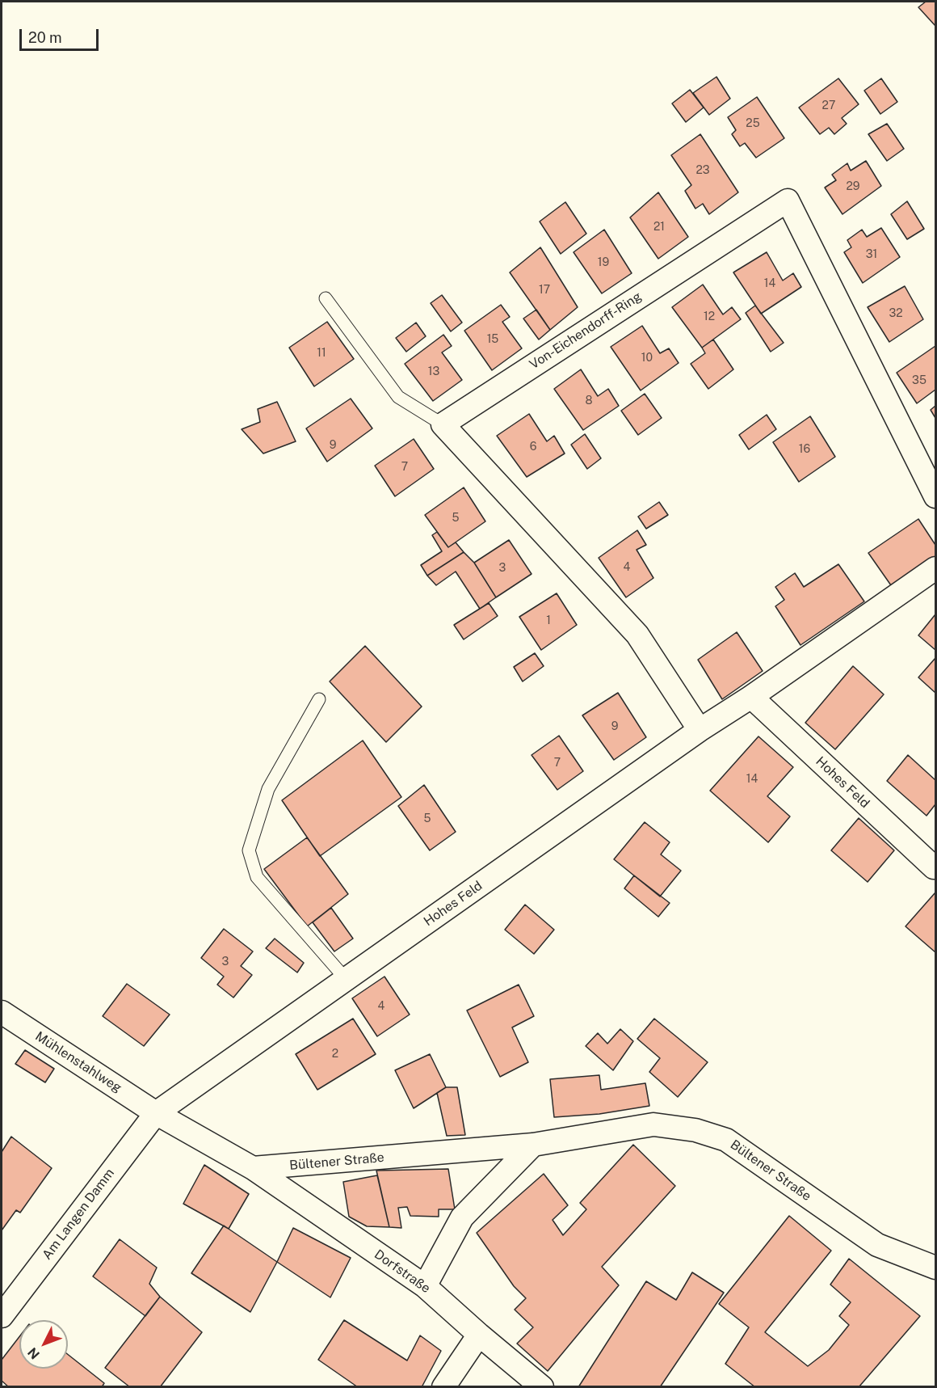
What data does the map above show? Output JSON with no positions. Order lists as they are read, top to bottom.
{
  "streets": {
    "street": [
      "Von-Eichendorff-Ring",
      "Hohes Feld",
      "Mühlenstahlweg",
      "Bültener Straße",
      "Am Langen Damm",
      "Dorfstraße"
    ]
  },
  "crossings": [
    ["Hohes Feld", "Mühlenstahlweg"],
    ["Hohes Feld", "Am Langen Damm"],
    ["Mühlenstahlweg", "Am Langen Damm"],
    ["Bültener Straße", "Dorfstraße"]
  ],
  "house_numbers": [
    "27",
    "25",
    "23",
    "29",
    "21",
    "31",
    "19",
    "14",
    "17",
    "32",
    "12",
    "15",
    "11",
    "10",
    "13",
    "35",
    "8",
    "9",
    "6",
    "16",
    "7",
    "5",
    "4",
    "3",
    "1",
    "9",
    "7",
    "14",
    "5",
    "3",
    "4",
    "2"
  ],
  "scale_bar": "20 m",
  "north": "bottom left"
}
